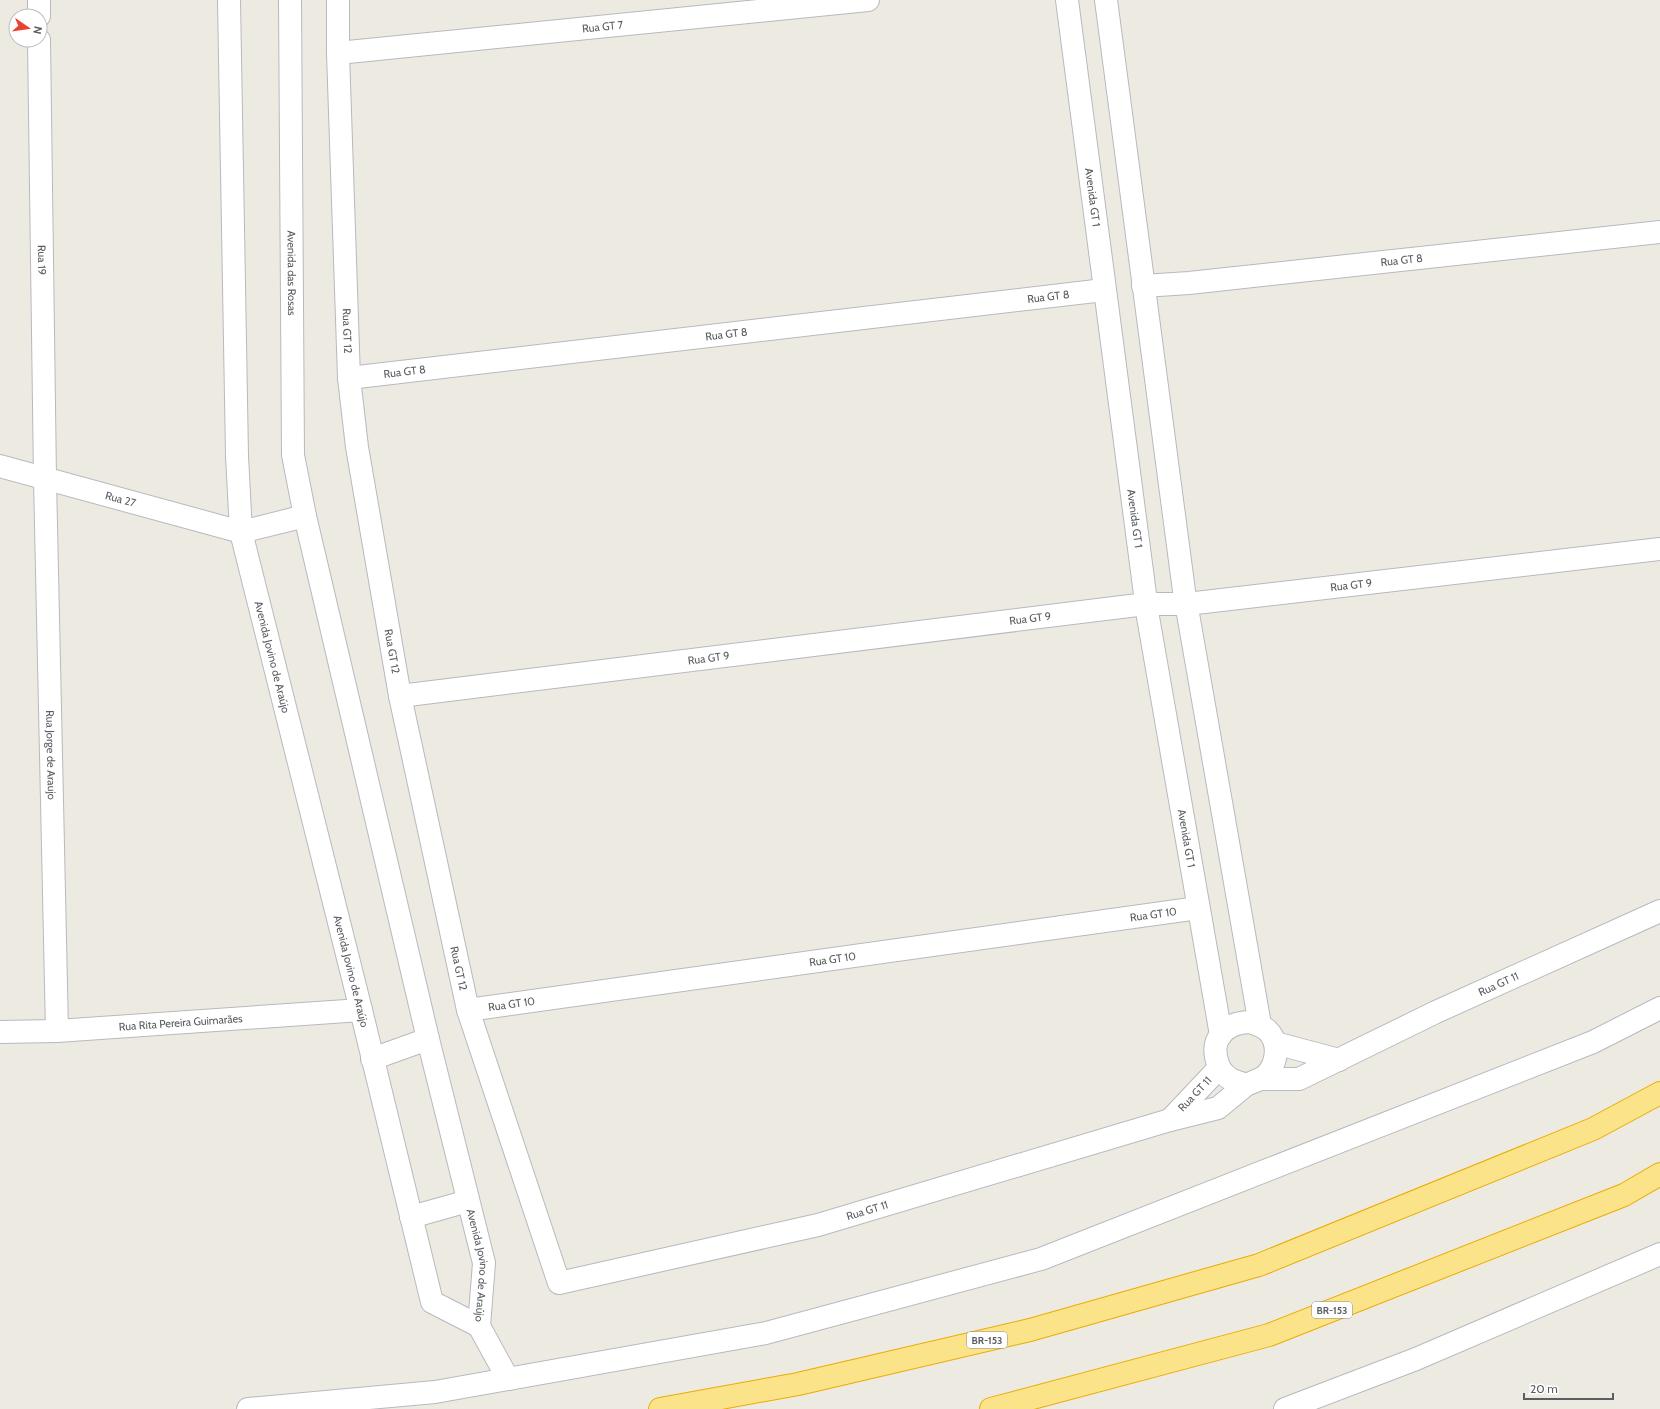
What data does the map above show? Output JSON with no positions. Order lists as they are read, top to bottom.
{
  "streets": {
    "highway": ["BR-153"],
    "street": [
      "Rua GT 7",
      "Avenida GT 1",
      "Rua 19",
      "Rua GT 8",
      "Avenida das Rosas",
      "Rua GT 12",
      "Rua 27",
      "Rua GT 9",
      "Avenida Jovino de Araújo",
      "Rua Jorge de Araujo",
      "Rua GT 10",
      "Rua GT 11",
      "Rua Rita Pereira Guimarães"
    ]
  },
  "crossings": [
    ["Rua GT 7", "Rua GT 12"],
    ["Avenida GT 1", "Rua GT 8"],
    ["Avenida GT 1", "Rua GT 9"],
    ["Avenida GT 1", "Rua GT 10"],
    ["Avenida GT 1", "Rua GT 11"],
    ["Rua 19", "Rua 27"],
    ["Rua 19", "Rua Jorge de Araujo"],
    ["Rua GT 8", "Rua GT 12"],
    ["Avenida das Rosas", "Avenida Jovino de Araújo"],
    ["Rua GT 12", "Rua GT 9"],
    ["Rua GT 12", "Rua GT 10"],
    ["Rua GT 12", "Rua GT 11"],
    ["Rua 27", "Avenida Jovino de Araújo"],
    ["Rua 27", "Rua Jorge de Araujo"],
    ["Avenida Jovino de Araújo", "Rua Rita Pereira Guimarães"],
    ["Rua Jorge de Araujo", "Rua Rita Pereira Guimarães"]
  ],
  "scale_bar": "20 m",
  "north": "right"
}
